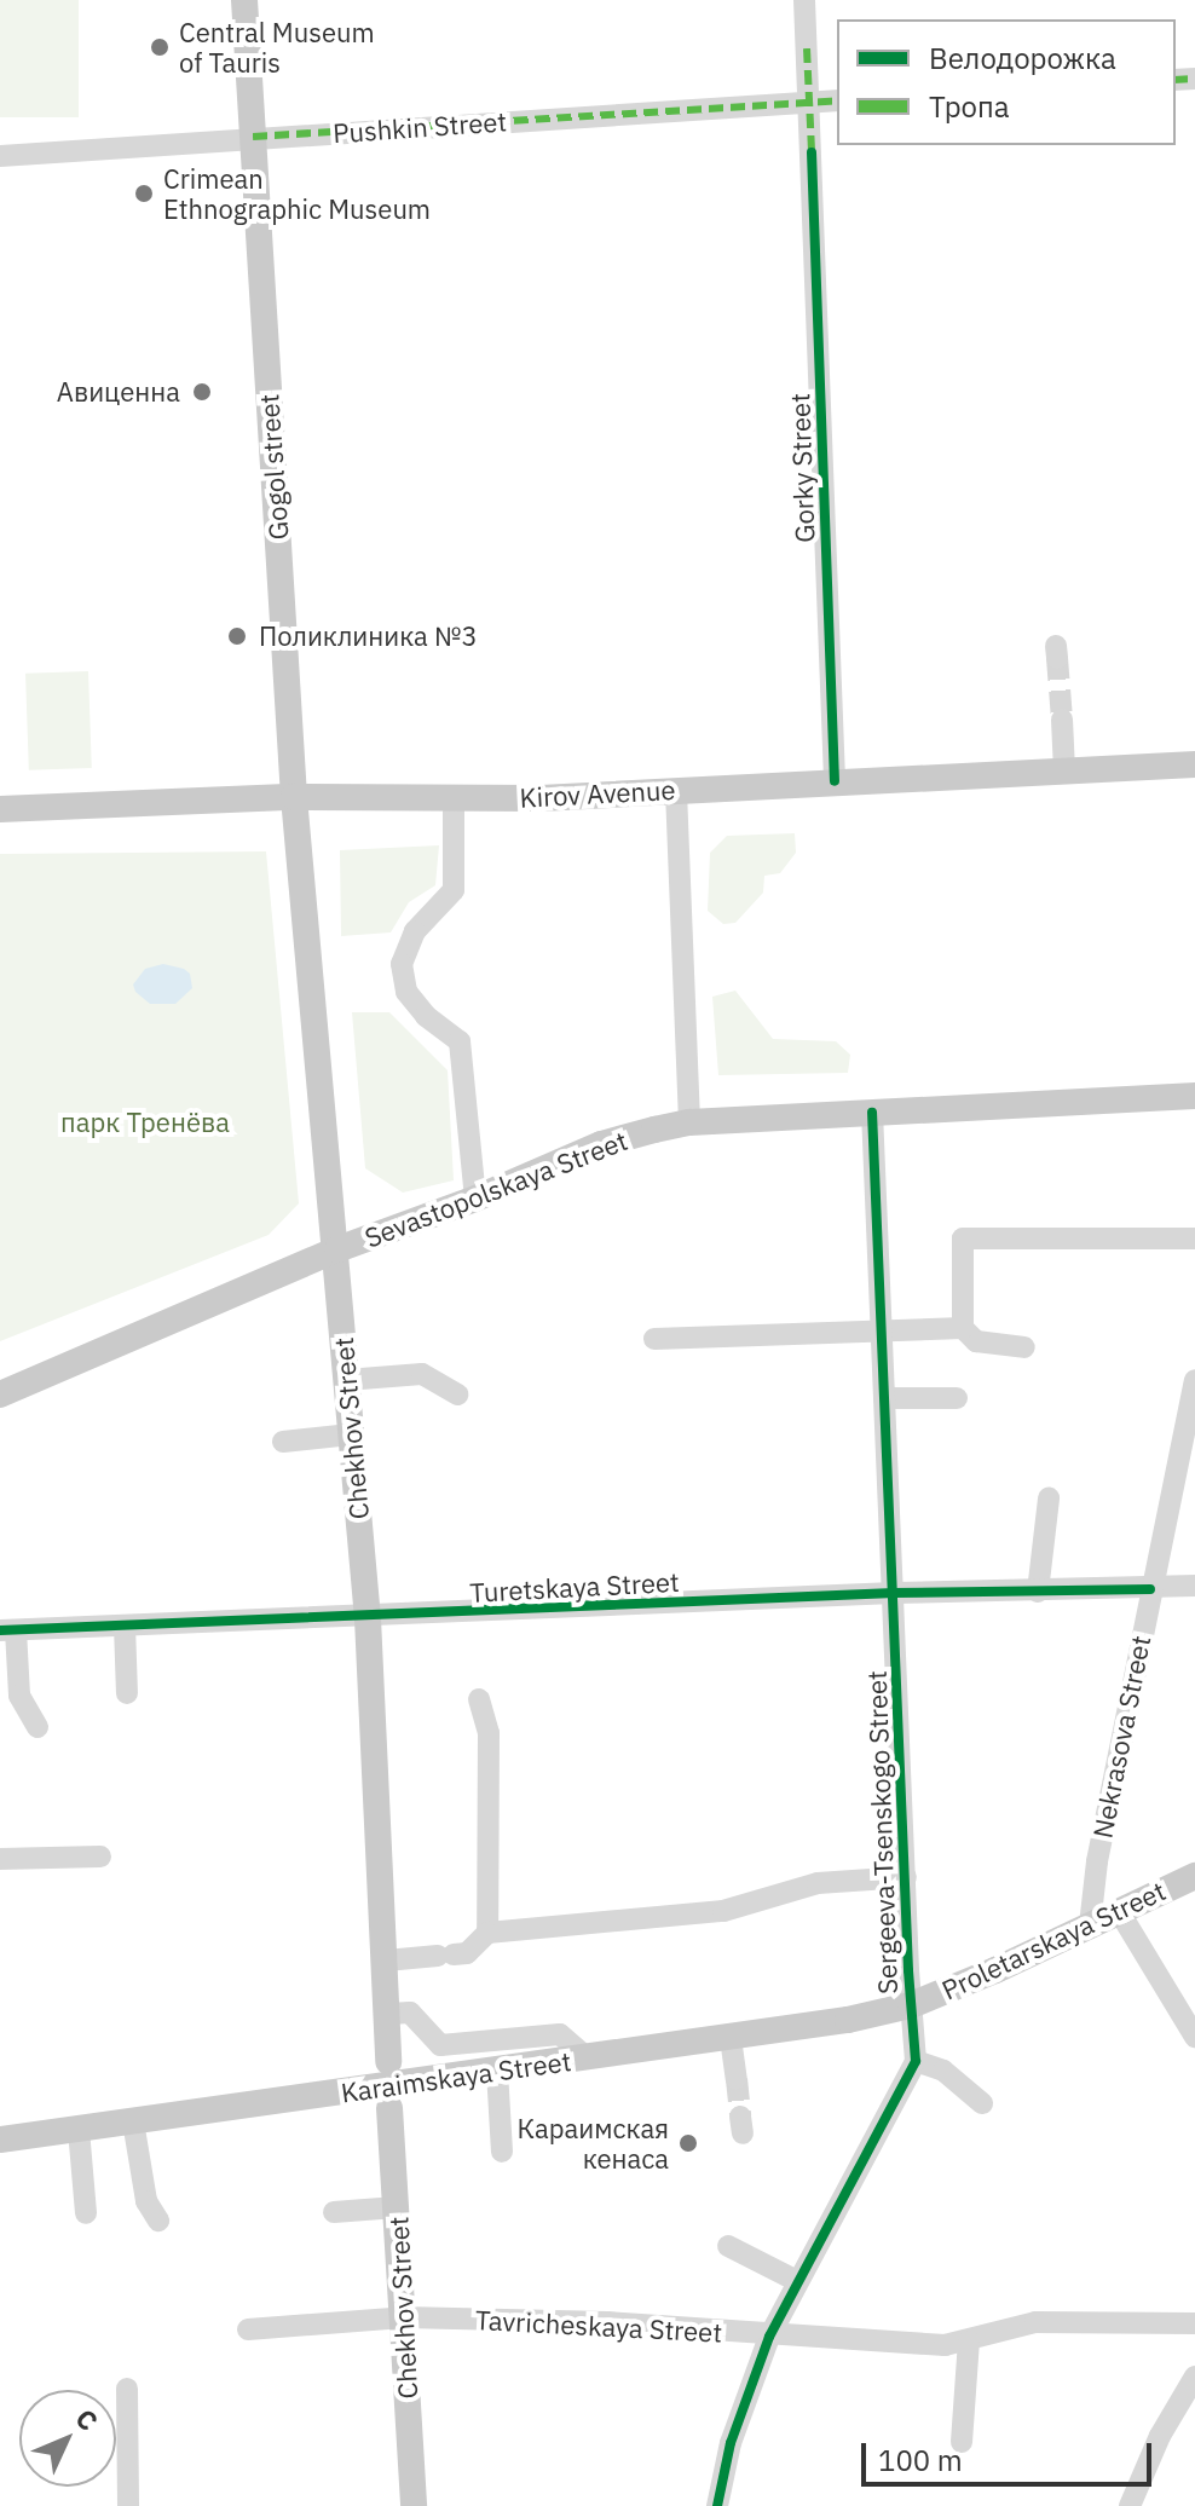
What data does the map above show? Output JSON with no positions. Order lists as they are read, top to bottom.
{
  "streets": {
    "main road": [
      "Gogol street",
      "Kirov Avenue",
      "Sevastopolskaya Street",
      "Chekhov Street",
      "Proletarskaya Street",
      "Karaimskaya Street"
    ],
    "street": [
      "Pushkin Street",
      "Gorky Street",
      "Turetskaya Street",
      "Nekrasova Street",
      "Sergeeva-Tsenskogo Street",
      "Tavricheskaya Street"
    ]
  },
  "crossings": [
    ["Pushkin Street", "Gogol street"],
    ["Pushkin Street", "Gorky Street"],
    ["Gogol street", "Kirov Avenue"],
    ["Gogol street", "Chekhov Street"],
    ["Gorky Street", "Kirov Avenue"],
    ["Kirov Avenue", "Chekhov Street"],
    ["Sevastopolskaya Street", "Chekhov Street"],
    ["Sevastopolskaya Street", "Sergeeva-Tsenskogo Street"],
    ["Chekhov Street", "Turetskaya Street"],
    ["Chekhov Street", "Tavricheskaya Street"],
    ["Turetskaya Street", "Nekrasova Street"],
    ["Turetskaya Street", "Sergeeva-Tsenskogo Street"],
    ["Nekrasova Street", "Proletarskaya Street"],
    ["Sergeeva-Tsenskogo Street", "Proletarskaya Street"],
    ["Sergeeva-Tsenskogo Street", "Karaimskaya Street"],
    ["Proletarskaya Street", "Karaimskaya Street"]
  ],
  "parks": ["парк Тренёва"],
  "places": [
    "Central Museum of Tauris",
    "Crimean Ethnographic Museum",
    "Авиценна",
    "Поликлиника №3",
    "Караимская кенаса"
  ],
  "legend": ["Велодорожка", "Тропа"],
  "scale_bar": "100 m",
  "north": "top right"
}
